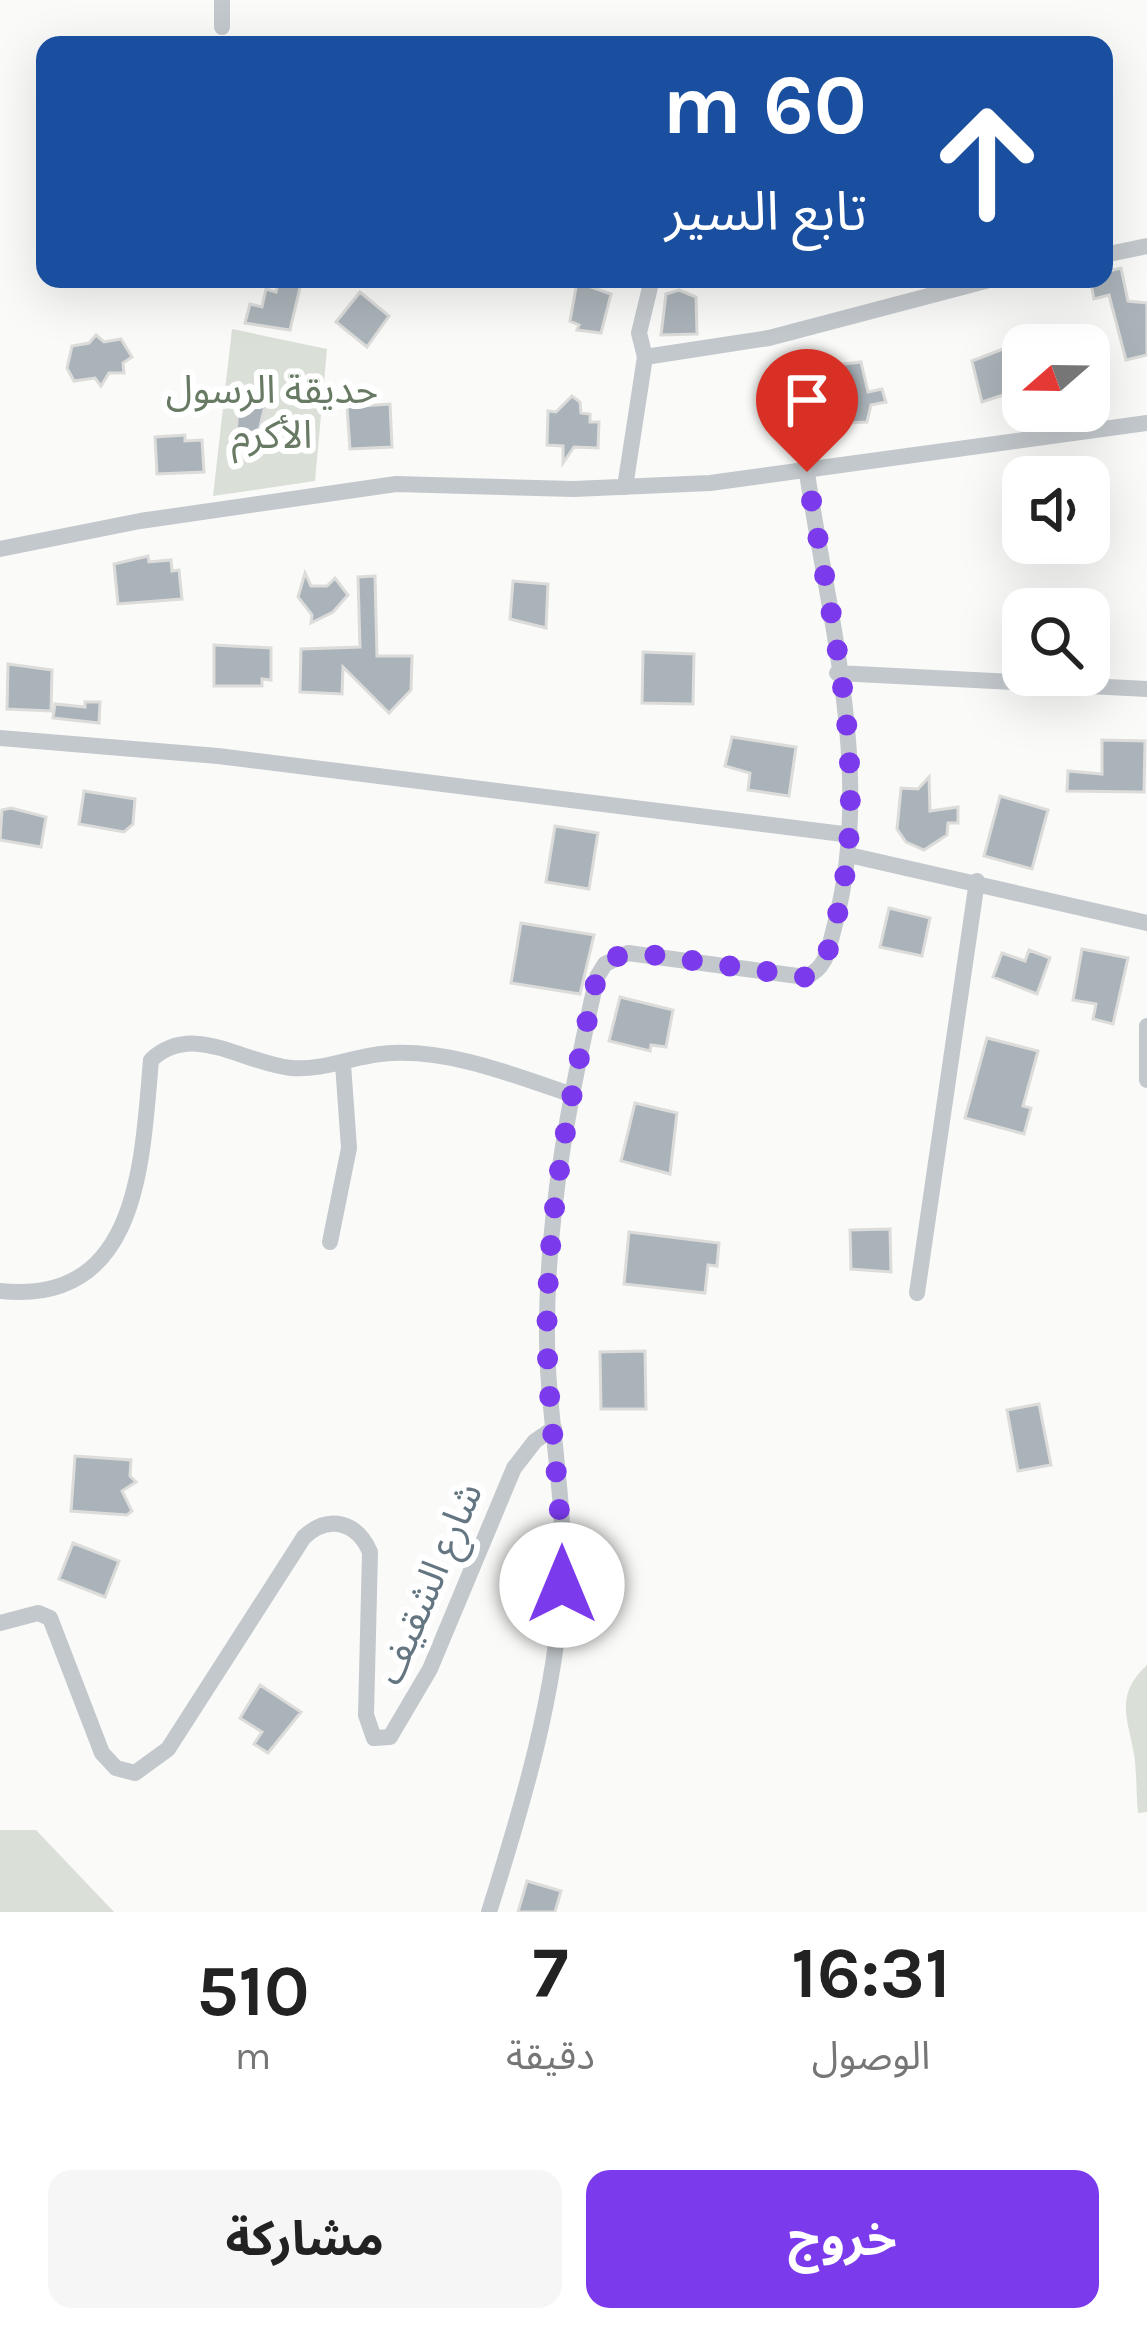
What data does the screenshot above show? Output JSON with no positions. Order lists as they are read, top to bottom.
{
  "streets": {
    "street": ["شارع الشقيف"]
  },
  "parks": ["حديقة الرسول الأكرم"],
  "north": "left",
  "page": {
    "turn": ["60 m", "تابع السير"],
    "eta": [
      "16:31",
      "الوصول",
      "7",
      "دقيقة",
      "510",
      "m"
    ],
    "buttons": ["خروج", "مشاركة"]
  }
}
